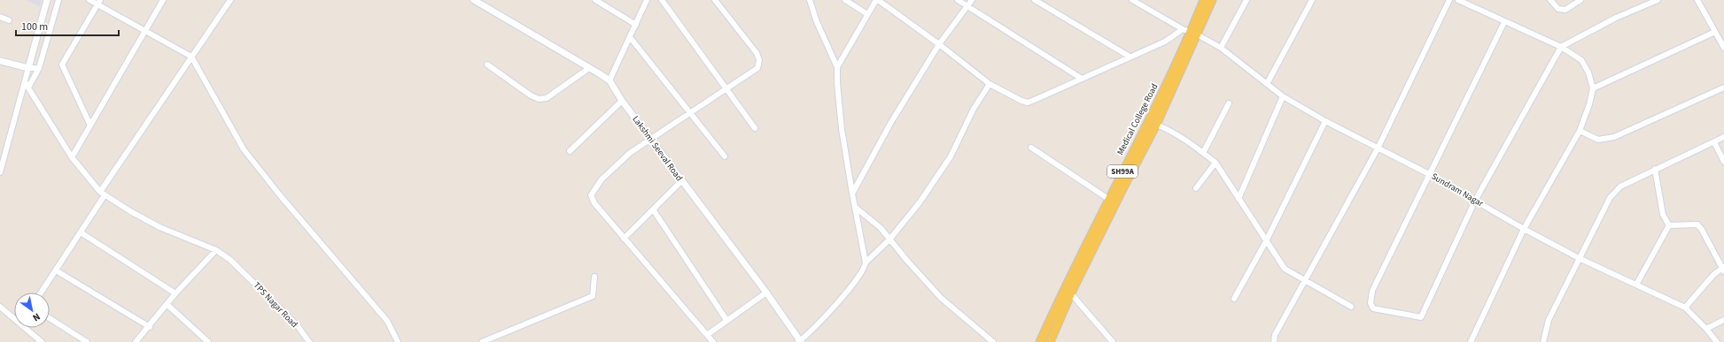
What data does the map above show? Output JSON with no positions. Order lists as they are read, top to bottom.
{
  "streets": {
    "main road": ["Medical College Road", "SH99A"],
    "street": ["Lakshmi Seeval Road", "Sundram Nagar", "TPS Nagar Road"]
  },
  "crossings": [
    ["Medical College Road", "Sundram Nagar"]
  ],
  "scale_bar": "100 m",
  "north": "bottom right"
}
